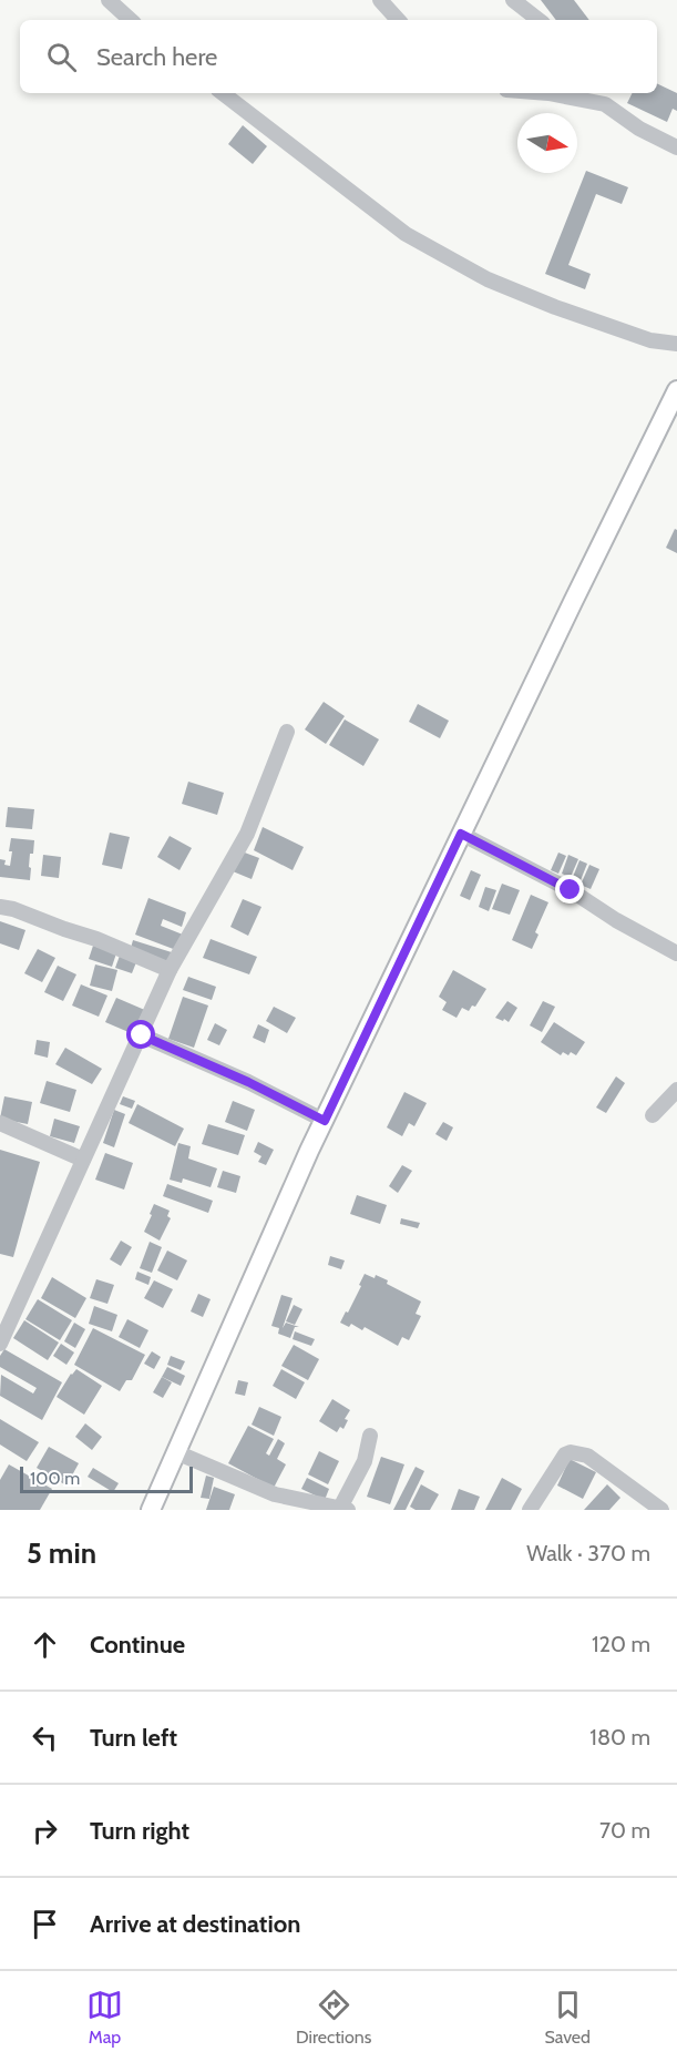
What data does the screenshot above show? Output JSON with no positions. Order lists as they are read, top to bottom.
{
  "scale_bar": "100 m",
  "north": "right",
  "page": {
    "search": "Search here",
    "scale": "100 m",
    "heading": ["5 min", "Walk · 370 m"],
    "list": [
      ["Continue", "120 m"],
      ["Turn left", "180 m"],
      ["Turn right", "70 m"],
      "Arrive at destination"
    ],
    "nav": ["Map", "Directions", "Saved"]
  }
}
